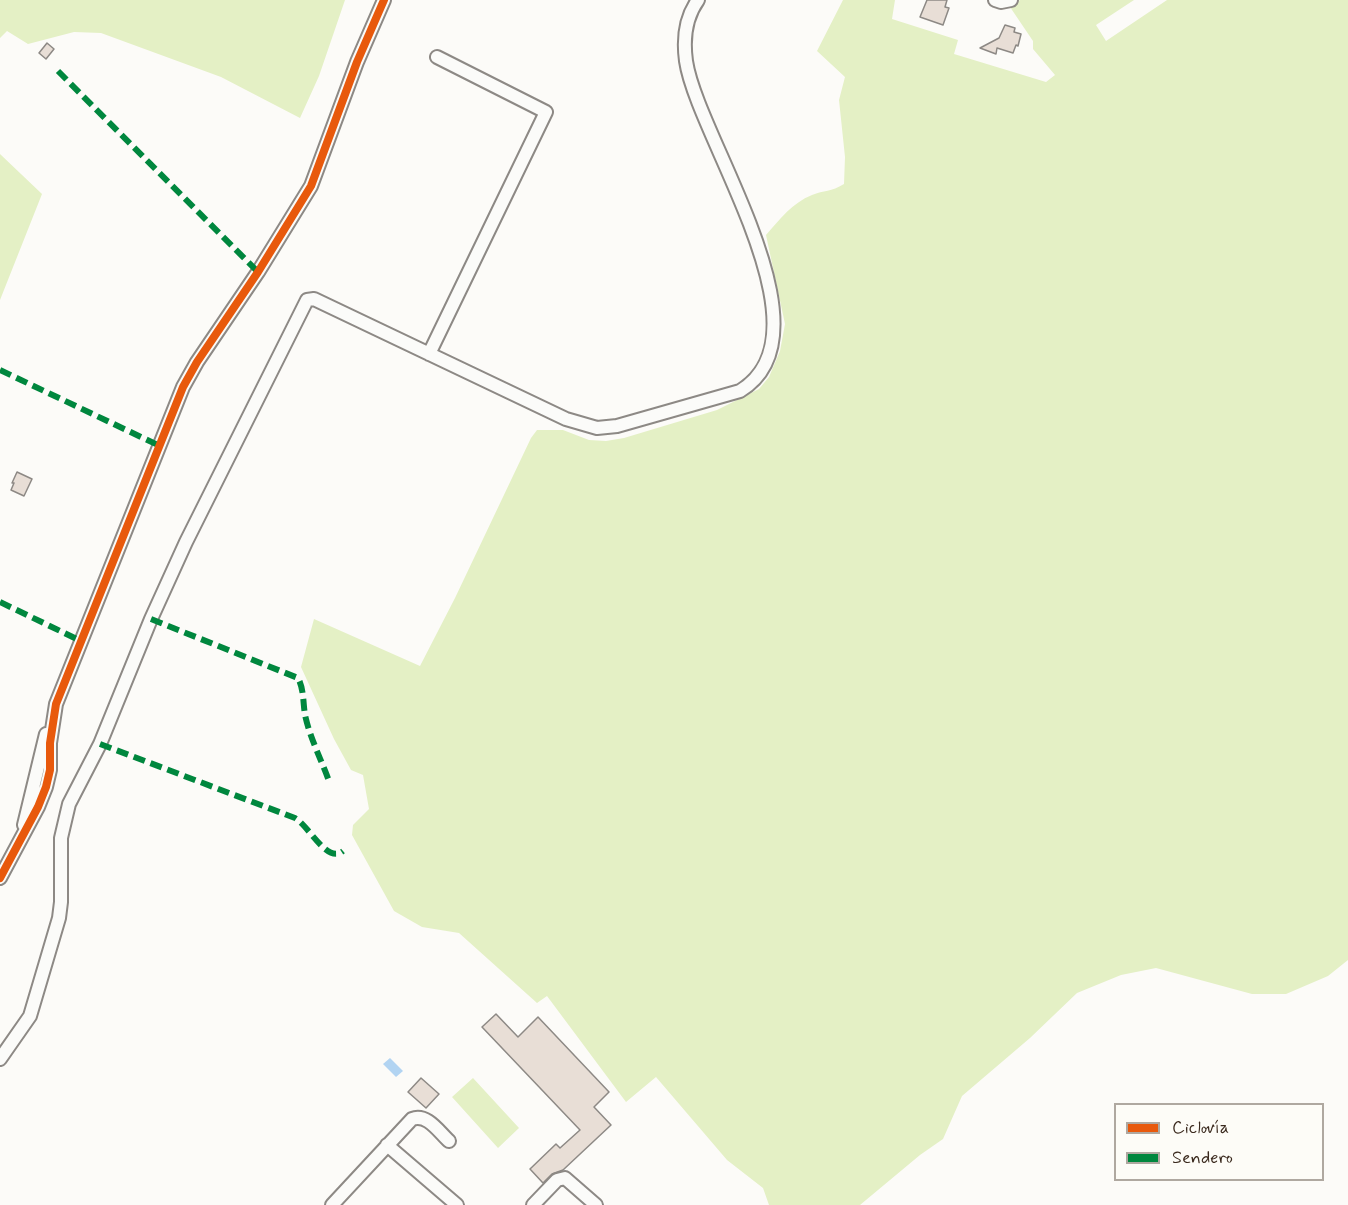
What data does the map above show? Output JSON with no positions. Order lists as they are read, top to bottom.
{
  "legend": ["Ciclovía", "Sendero"]
}
